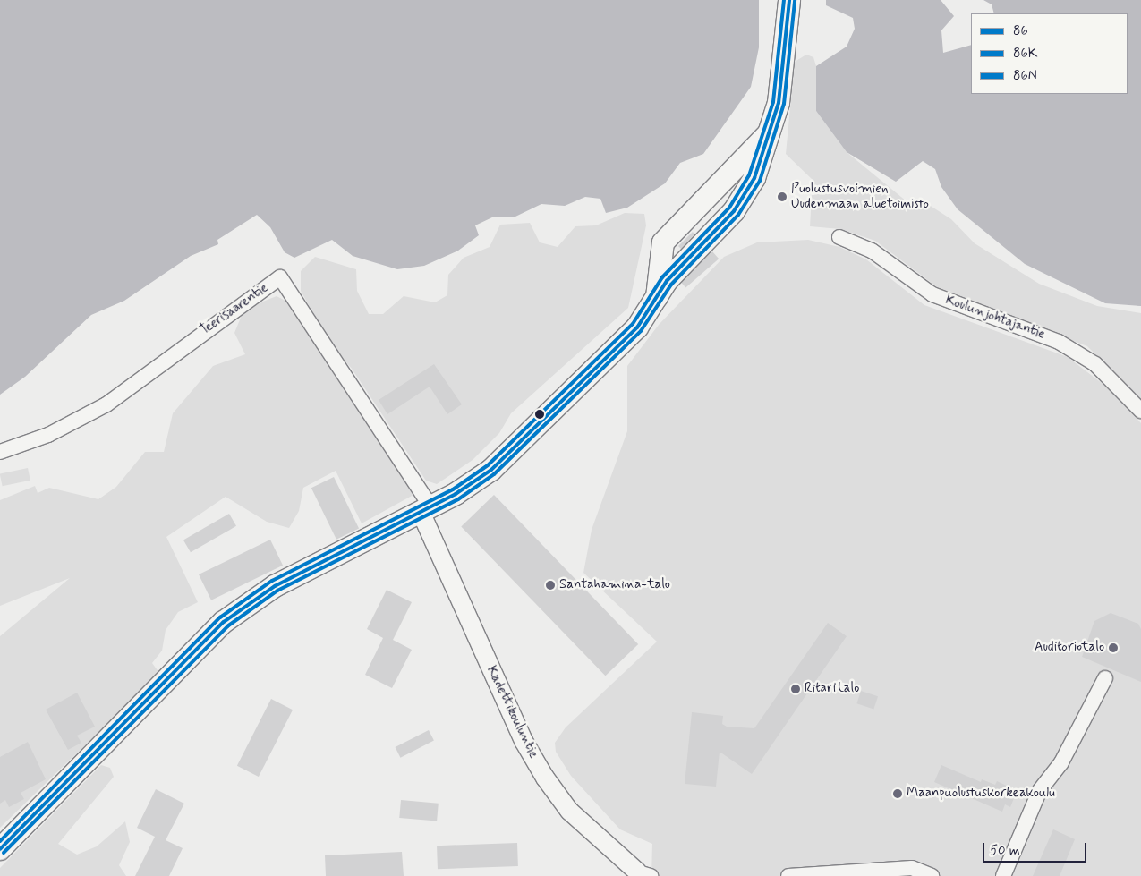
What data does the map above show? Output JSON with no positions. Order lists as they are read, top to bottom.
{
  "streets": {
    "street": ["Teerisaarentie", "Koulunjohtajantie", "Kadettikouluntie"]
  },
  "crossings": [
    ["Teerisaarentie", "Kadettikouluntie"]
  ],
  "places": [
    "Puolustusvoimien Uudenmaan aluetoimisto",
    "Santahamina-talo",
    "Auditoriotalo",
    "Ritaritalo",
    "Maanpuolustuskorkeakoulu"
  ],
  "lines": ["transit line 86", "transit line 86N", "transit line 86K"],
  "legend": ["86", "86K", "86N"],
  "scale_bar": "50 m"
}
